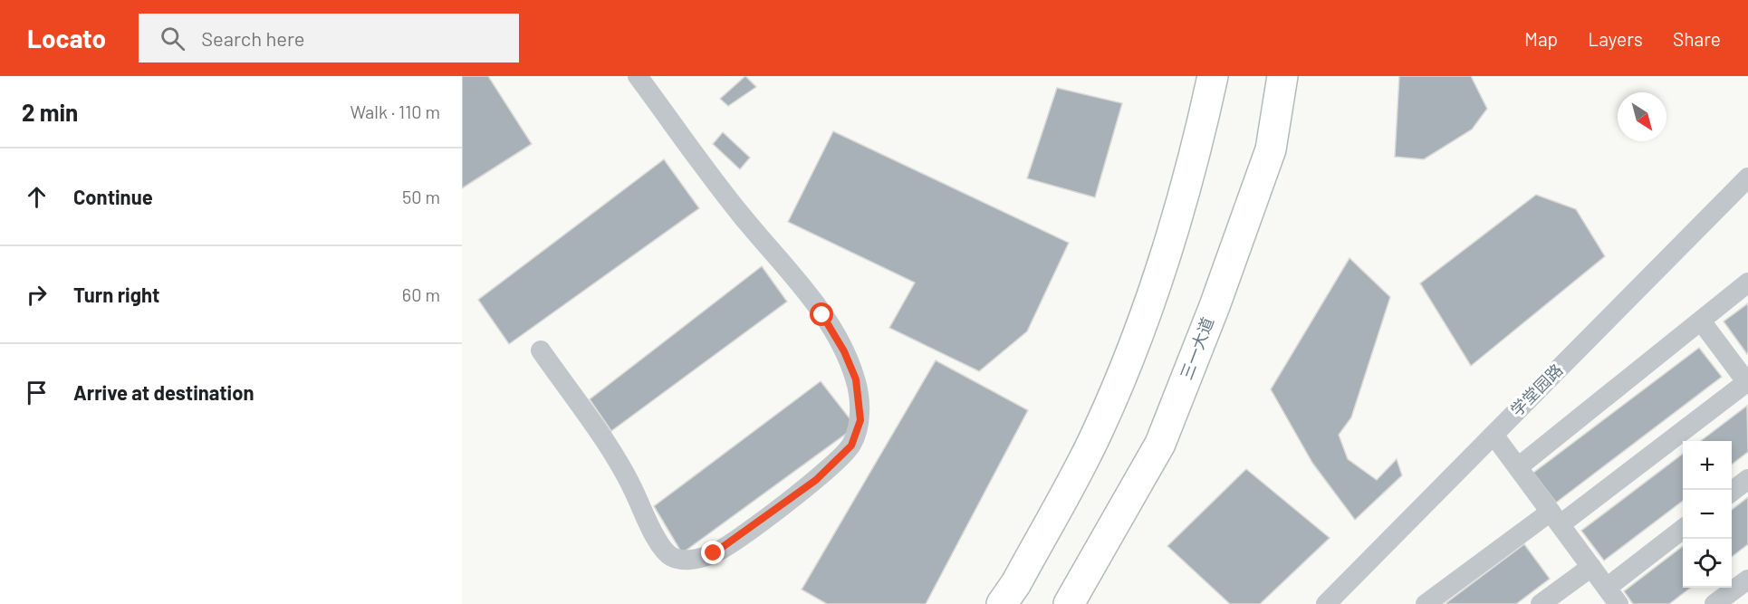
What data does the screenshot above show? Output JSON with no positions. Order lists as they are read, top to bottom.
{
  "streets": {
    "highway": ["三一大道"],
    "street": ["学堂园路"]
  },
  "north": "bottom right",
  "page": {
    "header": "Locato",
    "search": "Search here",
    "nav": ["Map", "Layers", "Share"],
    "heading": ["2 min", "Walk · 110 m"],
    "list": [
      ["Continue", "50 m"],
      ["Turn right", "60 m"],
      "Arrive at destination"
    ],
    "map_buttons": ["+", "−"]
  }
}
